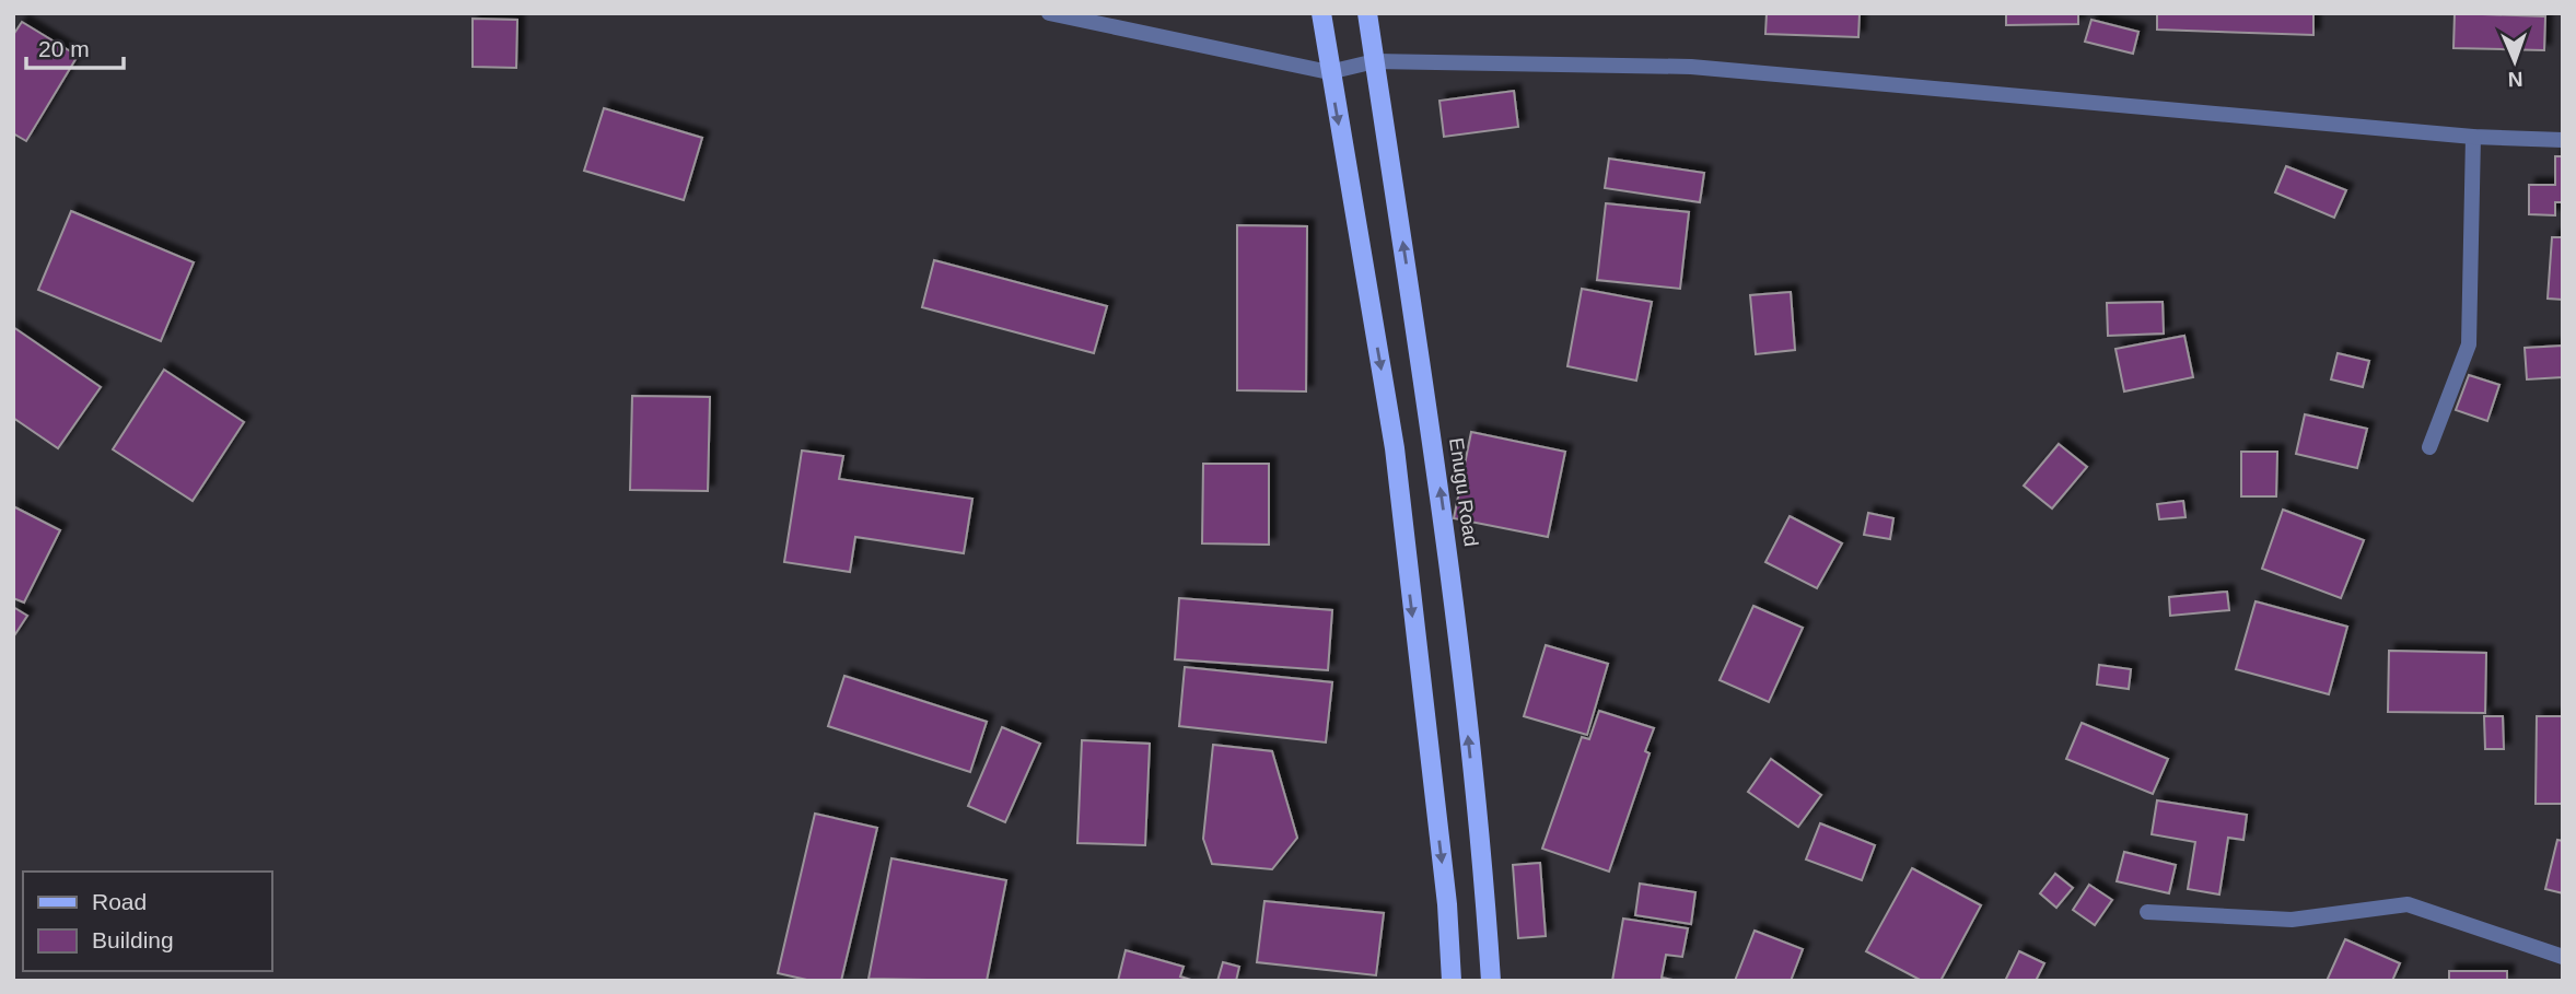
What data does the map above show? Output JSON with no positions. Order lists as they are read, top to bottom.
{
  "streets": {
    "main road": ["Enugu Road"]
  },
  "legend": ["Road", "Building"],
  "scale_bar": "20 m",
  "north": "bottom"
}
